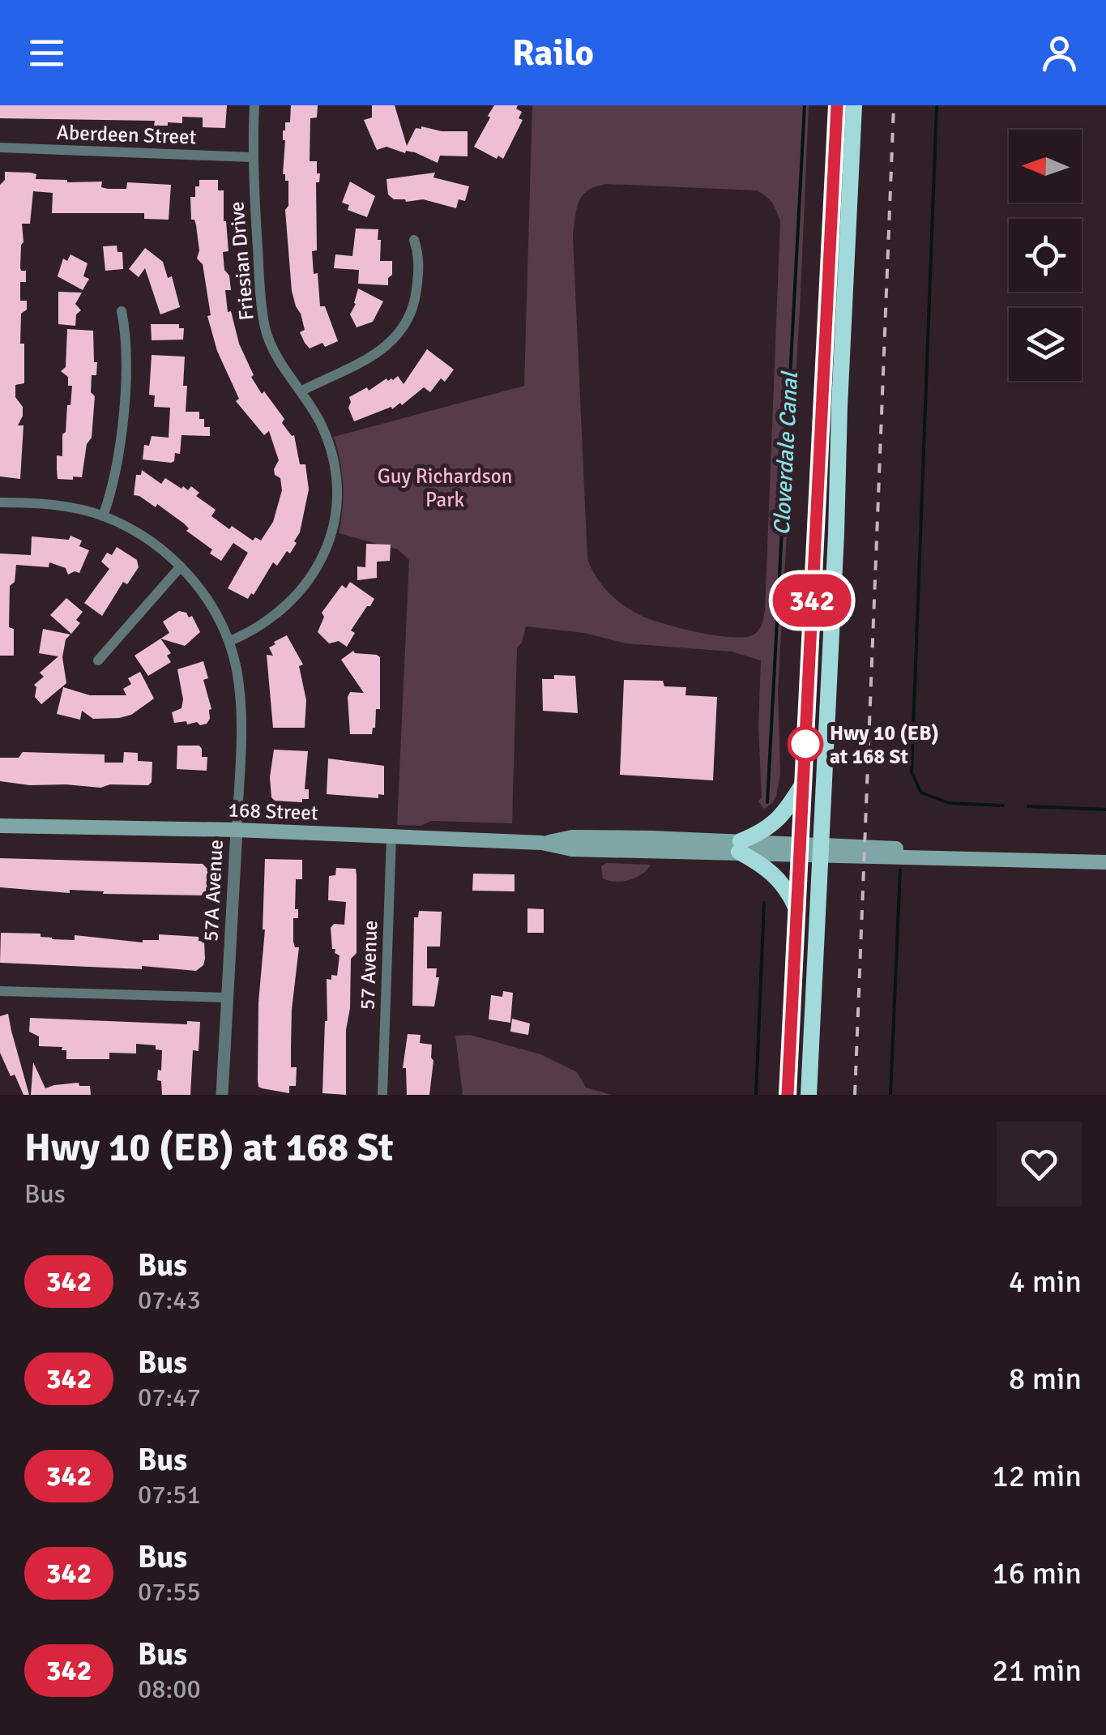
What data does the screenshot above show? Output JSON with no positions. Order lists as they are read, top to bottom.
{
  "streets": {
    "main road": ["168 Street"],
    "street": [
      "Aberdeen Street",
      "Friesian Drive",
      "57A Avenue",
      "57 Avenue"
    ]
  },
  "crossings": [
    ["Aberdeen Street", "Friesian Drive"],
    ["Friesian Drive", "57A Avenue"],
    ["168 Street", "57A Avenue"],
    ["168 Street", "57 Avenue"]
  ],
  "water": ["Cloverdale Canal"],
  "parks": ["Guy Richardson Park"],
  "places": ["Hwy 10 (EB) at 168 St"],
  "lines": ["bus line 342"],
  "north": "left",
  "page": {
    "header": "Railo",
    "on_map": "342",
    "heading": ["Hwy 10 (EB) at 168 St", "Bus"],
    "list": [
      {
        "mark": "342",
        "name": "Bus",
        "note": "07:43",
        "value": "4 min"
      },
      {
        "mark": "342",
        "name": "Bus",
        "note": "07:47",
        "value": "8 min"
      },
      {
        "mark": "342",
        "name": "Bus",
        "note": "07:51",
        "value": "12 min"
      },
      {
        "mark": "342",
        "name": "Bus",
        "note": "07:55",
        "value": "16 min"
      },
      {
        "mark": "342",
        "name": "Bus",
        "note": "08:00",
        "value": "21 min"
      }
    ]
  }
}
